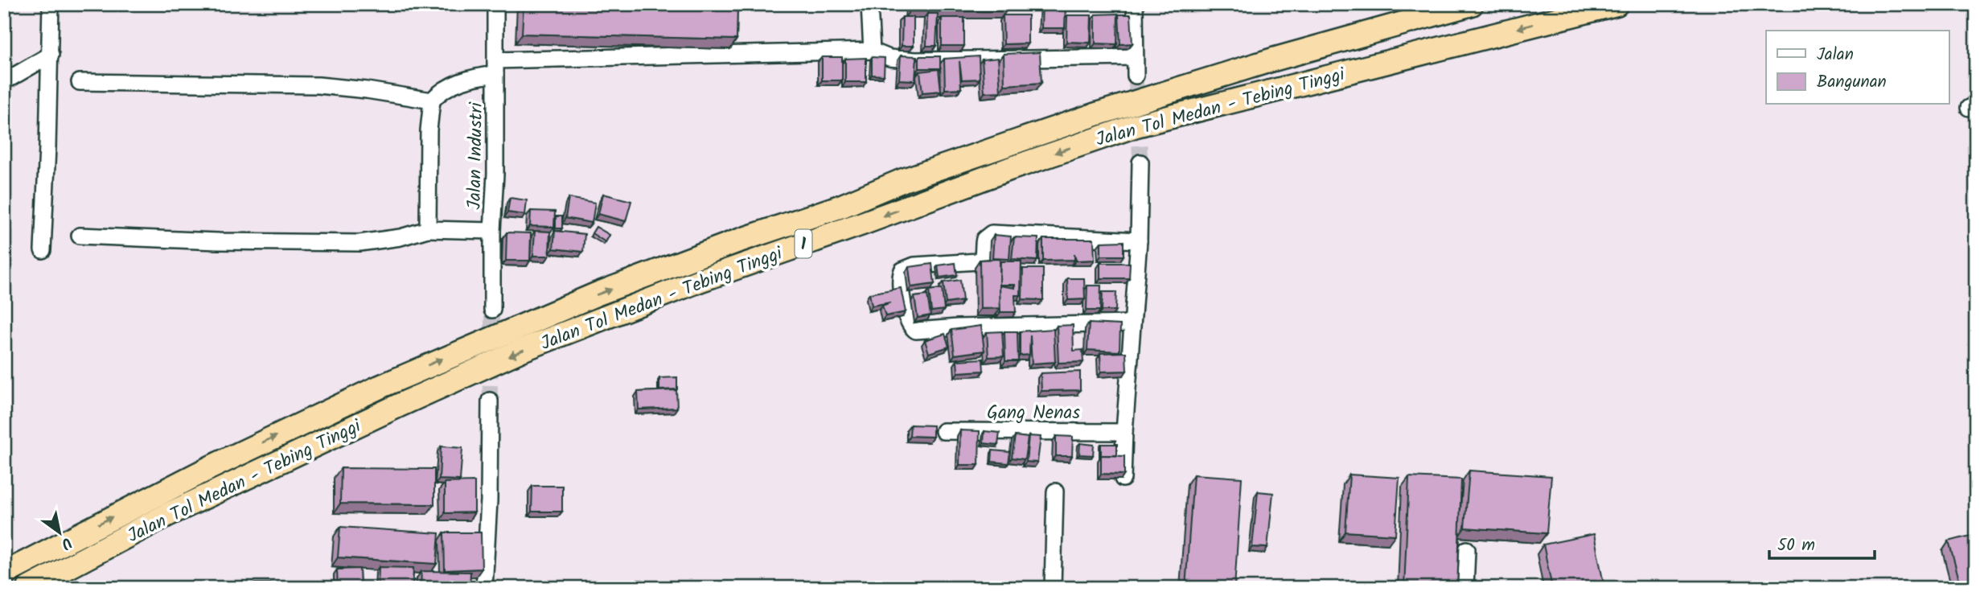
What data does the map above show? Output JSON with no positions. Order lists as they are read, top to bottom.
{
  "streets": {
    "highway": ["Jalan Tol Medan - Tebing Tinggi", "1"],
    "street": ["Jalan Industri", "Gang Nenas"]
  },
  "legend": ["Jalan", "Bangunan"],
  "scale_bar": "50 m",
  "north": "bottom right"
}
